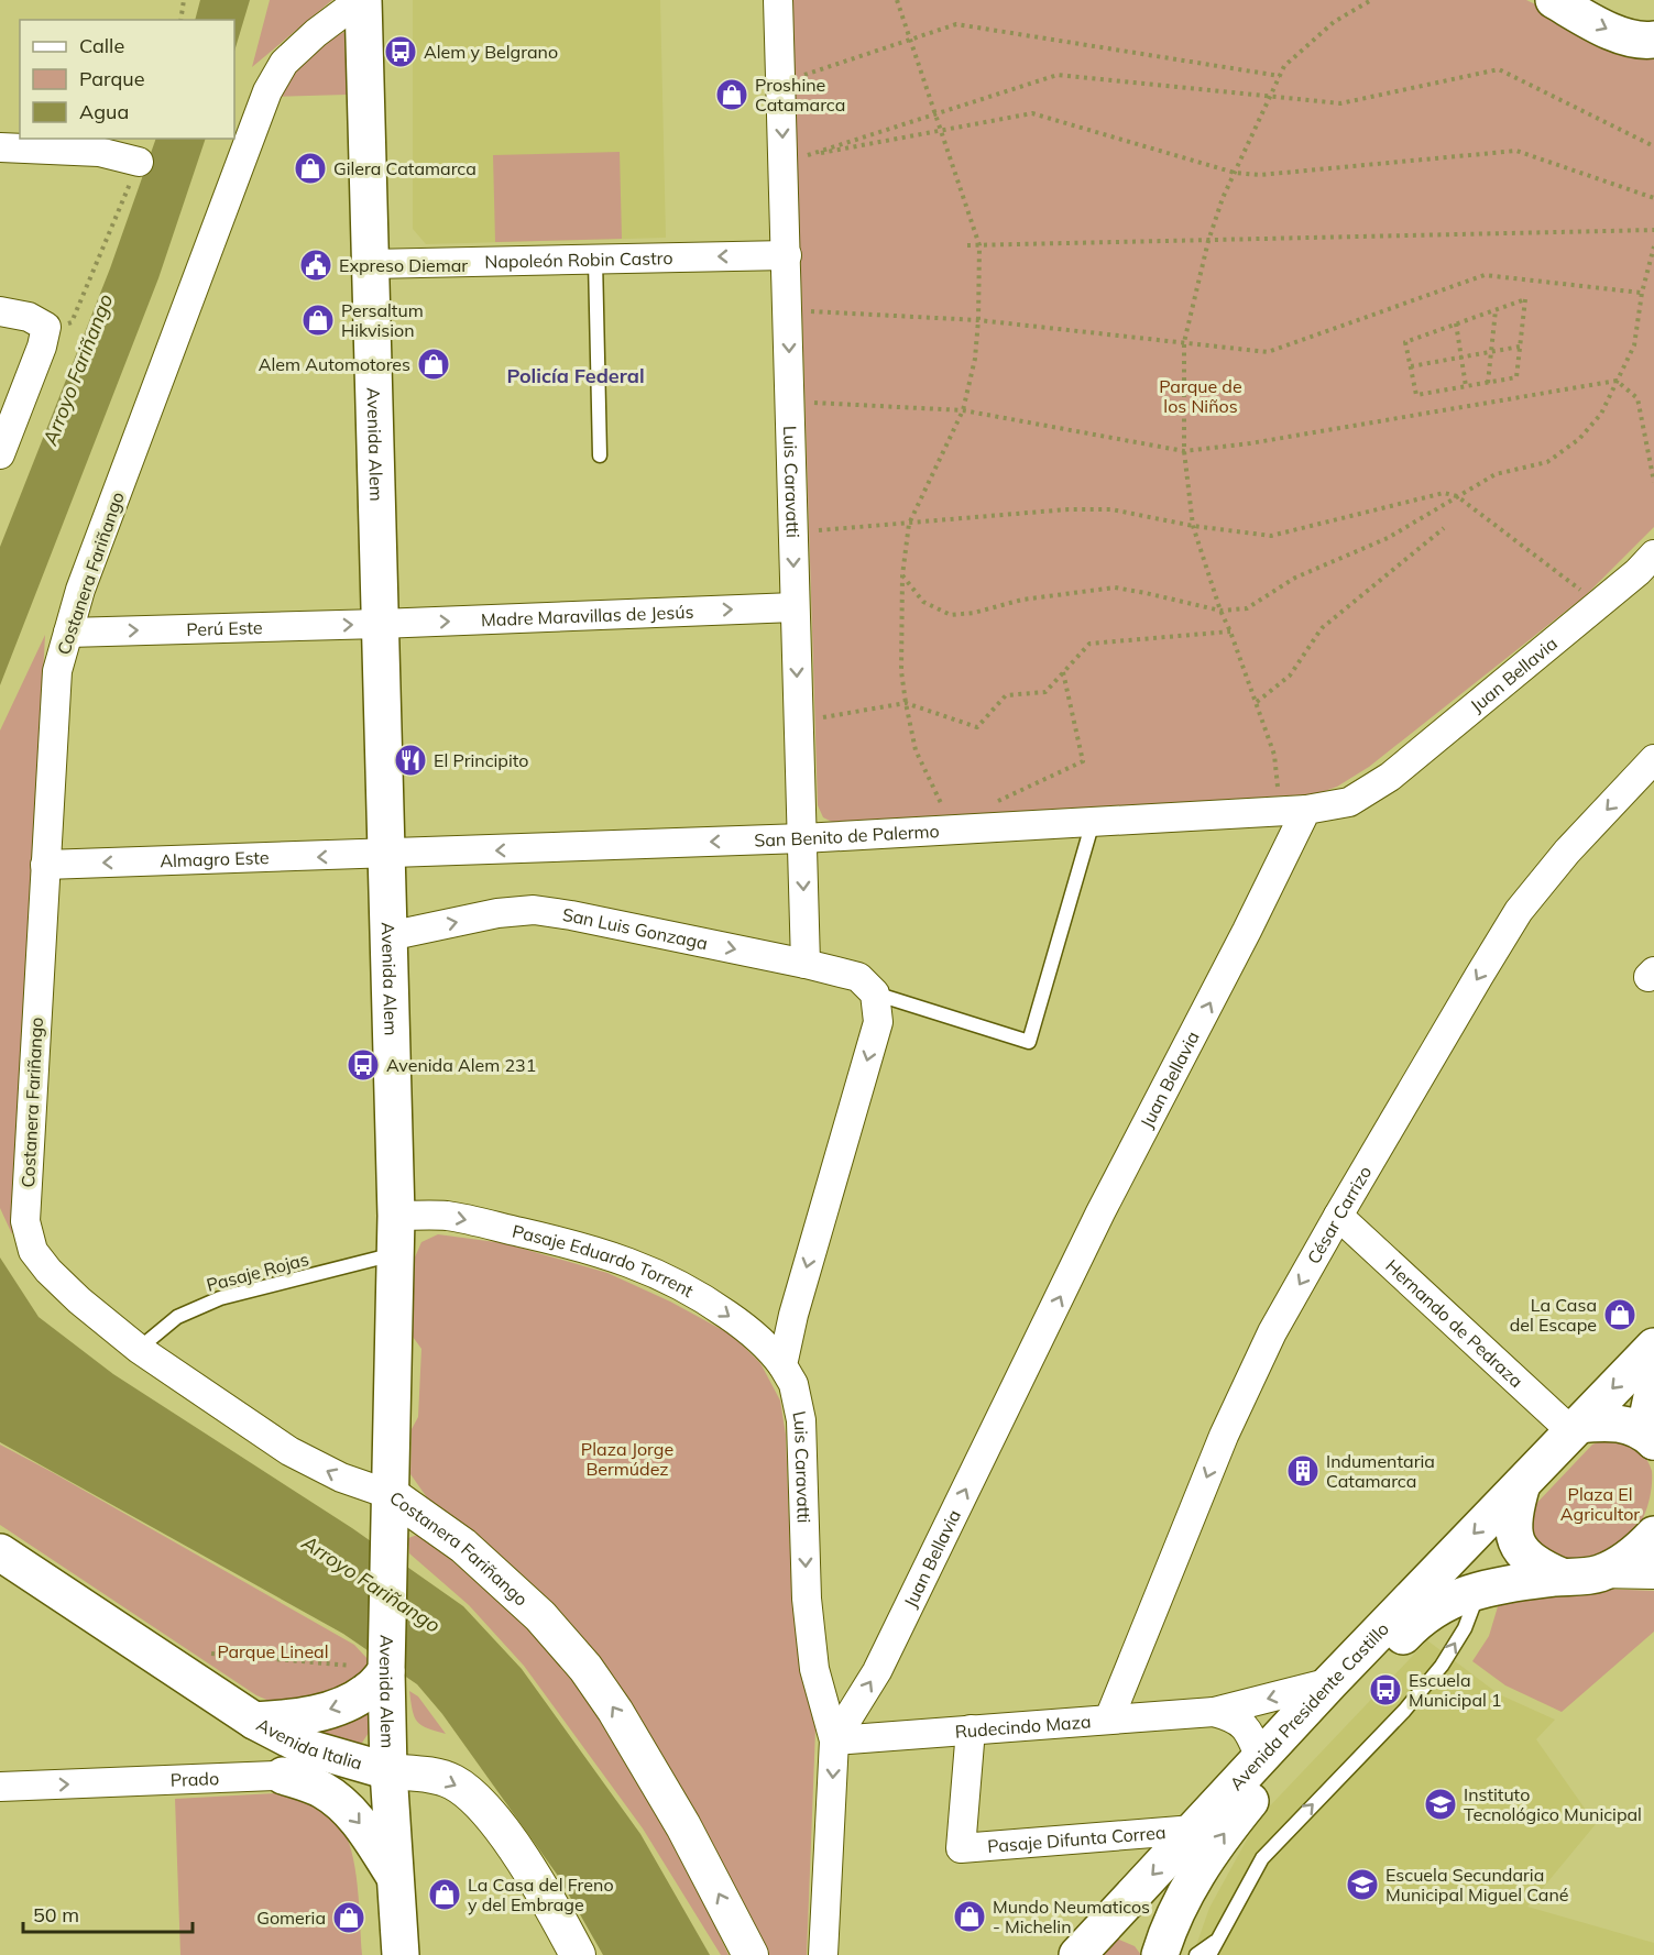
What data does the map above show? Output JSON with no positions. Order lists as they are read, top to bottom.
{
  "streets": {
    "main road": ["Avenida Alem", "Avenida Presidente Castillo", "Avenida Italia"],
    "street": [
      "Napoleón Robin Castro",
      "Luis Caravatti",
      "Costanera Fariñango",
      "Madre Maravillas de Jesús",
      "Perú Este",
      "Juan Bellavia",
      "San Benito de Palermo",
      "Almagro Este",
      "San Luis Gonzaga",
      "César Carrizo",
      "Pasaje Eduardo Torrent",
      "Hernando de Pedraza",
      "Rudecindo Maza",
      "Prado",
      "Pasaje Difunta Correa"
    ],
    "lane": ["Pasaje Rojas"]
  },
  "crossings": [
    ["Napoleón Robin Castro", "Avenida Alem"],
    ["Napoleón Robin Castro", "Luis Caravatti"],
    ["Avenida Alem", "Costanera Fariñango"],
    ["Avenida Alem", "Madre Maravillas de Jesús"],
    ["Avenida Alem", "Perú Este"],
    ["Avenida Alem", "San Benito de Palermo"],
    ["Avenida Alem", "Almagro Este"],
    ["Avenida Alem", "San Luis Gonzaga"],
    ["Avenida Alem", "Pasaje Eduardo Torrent"],
    ["Avenida Alem", "Pasaje Rojas"],
    ["Avenida Alem", "Avenida Italia"],
    ["Avenida Alem", "Prado"],
    ["Luis Caravatti", "Madre Maravillas de Jesús"],
    ["Luis Caravatti", "Juan Bellavia"],
    ["Luis Caravatti", "San Benito de Palermo"],
    ["Luis Caravatti", "San Luis Gonzaga"],
    ["Luis Caravatti", "Pasaje Eduardo Torrent"],
    ["Luis Caravatti", "Rudecindo Maza"],
    ["Costanera Fariñango", "Perú Este"],
    ["Costanera Fariñango", "Almagro Este"],
    ["Costanera Fariñango", "Pasaje Rojas"],
    ["Madre Maravillas de Jesús", "Perú Este"],
    ["Juan Bellavia", "San Benito de Palermo"],
    ["Juan Bellavia", "Rudecindo Maza"],
    ["San Benito de Palermo", "Almagro Este"],
    ["César Carrizo", "Hernando de Pedraza"],
    ["César Carrizo", "Rudecindo Maza"],
    ["Hernando de Pedraza", "Avenida Presidente Castillo"],
    ["Avenida Presidente Castillo", "Rudecindo Maza"],
    ["Avenida Presidente Castillo", "Pasaje Difunta Correa"],
    ["Rudecindo Maza", "Pasaje Difunta Correa"],
    ["Avenida Italia", "Prado"]
  ],
  "one_way": [
    "Napoleón Robin Castro",
    "Luis Caravatti",
    "Costanera Fariñango",
    "Madre Maravillas de Jesús",
    "Perú Este",
    "Juan Bellavia",
    "San Benito de Palermo",
    "Almagro Este",
    "San Luis Gonzaga",
    "César Carrizo",
    "Pasaje Eduardo Torrent",
    "Avenida Italia",
    "Prado"
  ],
  "districts": ["Policía Federal"],
  "water": ["Arroyo Fariñango"],
  "parks": [
    "Parque de los Niños",
    "Plaza Jorge Bermúdez",
    "Plaza El Agricultor",
    "Parque Lineal"
  ],
  "places": {
    "bus stop": ["Alem y Belgrano", "Avenida Alem 231", "Escuela Municipal 1"],
    "shop": [
      "Proshine Catamarca",
      "Gilera Catamarca",
      "Persaltum Hikvision",
      "Alem Automotores",
      "La Casa del Escape",
      "La Casa del Freno y del Embrage",
      "Mundo Neumaticos - Michelin",
      "Gomeria"
    ],
    "public building": ["Expreso Diemar"],
    "restaurant": ["El Principito"],
    "building": ["Indumentaria Catamarca"],
    "school or university": ["Instituto Tecnológico Municipal", "Escuela Secundaria Municipal Miguel Cané"]
  },
  "legend": ["Calle", "Parque", "Agua"],
  "scale_bar": "50 m"
}
